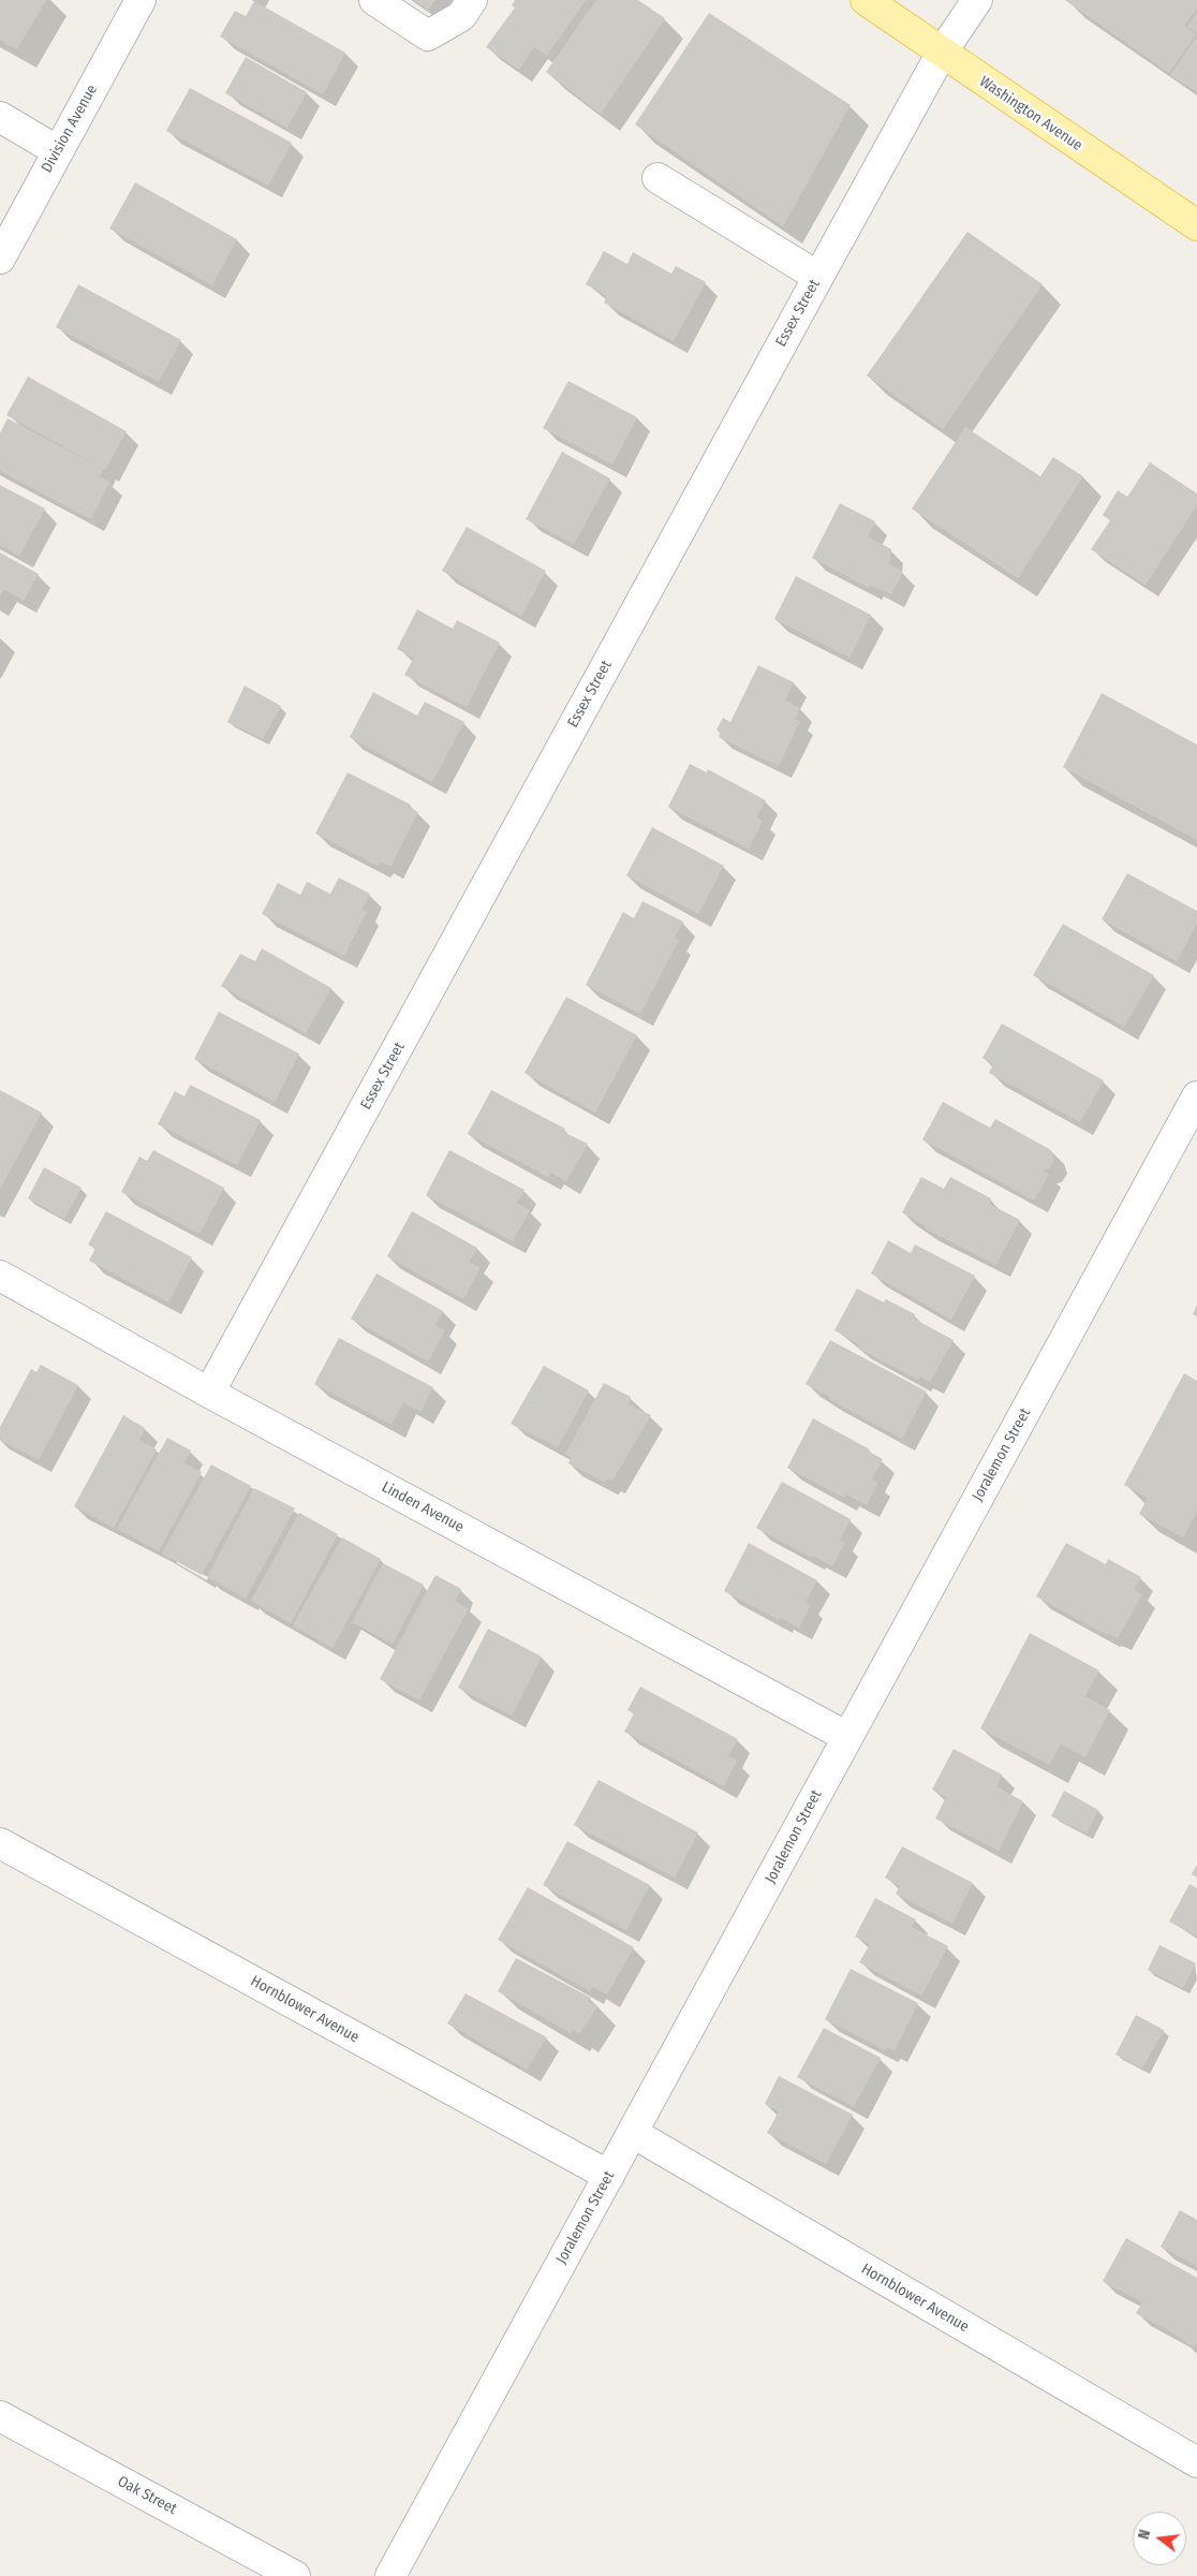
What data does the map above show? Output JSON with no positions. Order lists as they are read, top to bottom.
{
  "streets": {
    "main road": ["Washington Avenue"],
    "street": [
      "Division Avenue",
      "Essex Street",
      "Joralemon Street",
      "Linden Avenue",
      "Hornblower Avenue",
      "Oak Street"
    ]
  },
  "crossings": [
    ["Washington Avenue", "Essex Street"],
    ["Essex Street", "Linden Avenue"],
    ["Joralemon Street", "Linden Avenue"],
    ["Joralemon Street", "Hornblower Avenue"]
  ],
  "north": "left"
}
